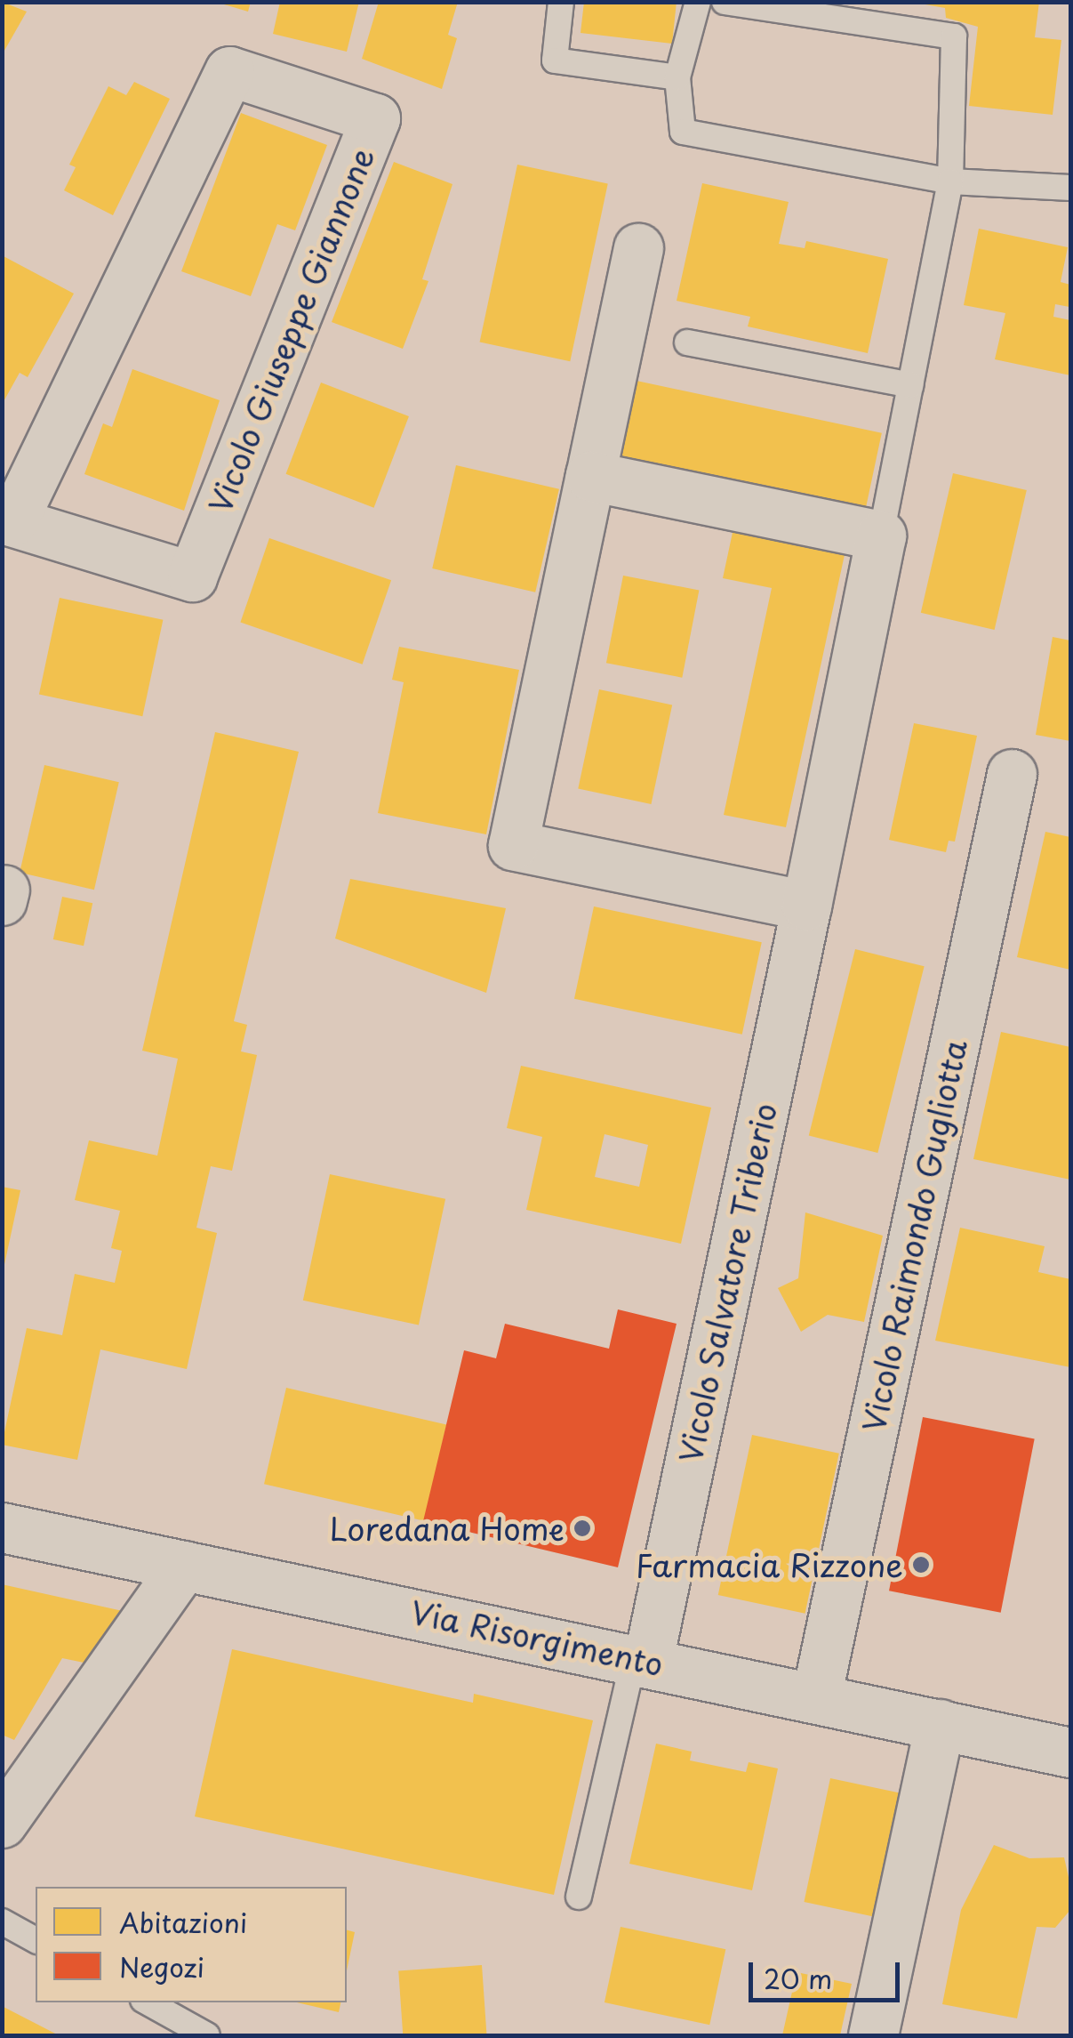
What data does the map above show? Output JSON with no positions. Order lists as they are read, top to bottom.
{
  "streets": {
    "street": [
      "Vicolo Giuseppe Giannone",
      "Vicolo Raimondo Gugliotta",
      "Vicolo Salvatore Triberio",
      "Via Risorgimento"
    ]
  },
  "crossings": [
    ["Vicolo Raimondo Gugliotta", "Via Risorgimento"],
    ["Vicolo Salvatore Triberio", "Via Risorgimento"]
  ],
  "places": ["Loredana Home", "Farmacia Rizzone"],
  "legend": ["Abitazioni", "Negozi"],
  "scale_bar": "20 m"
}
